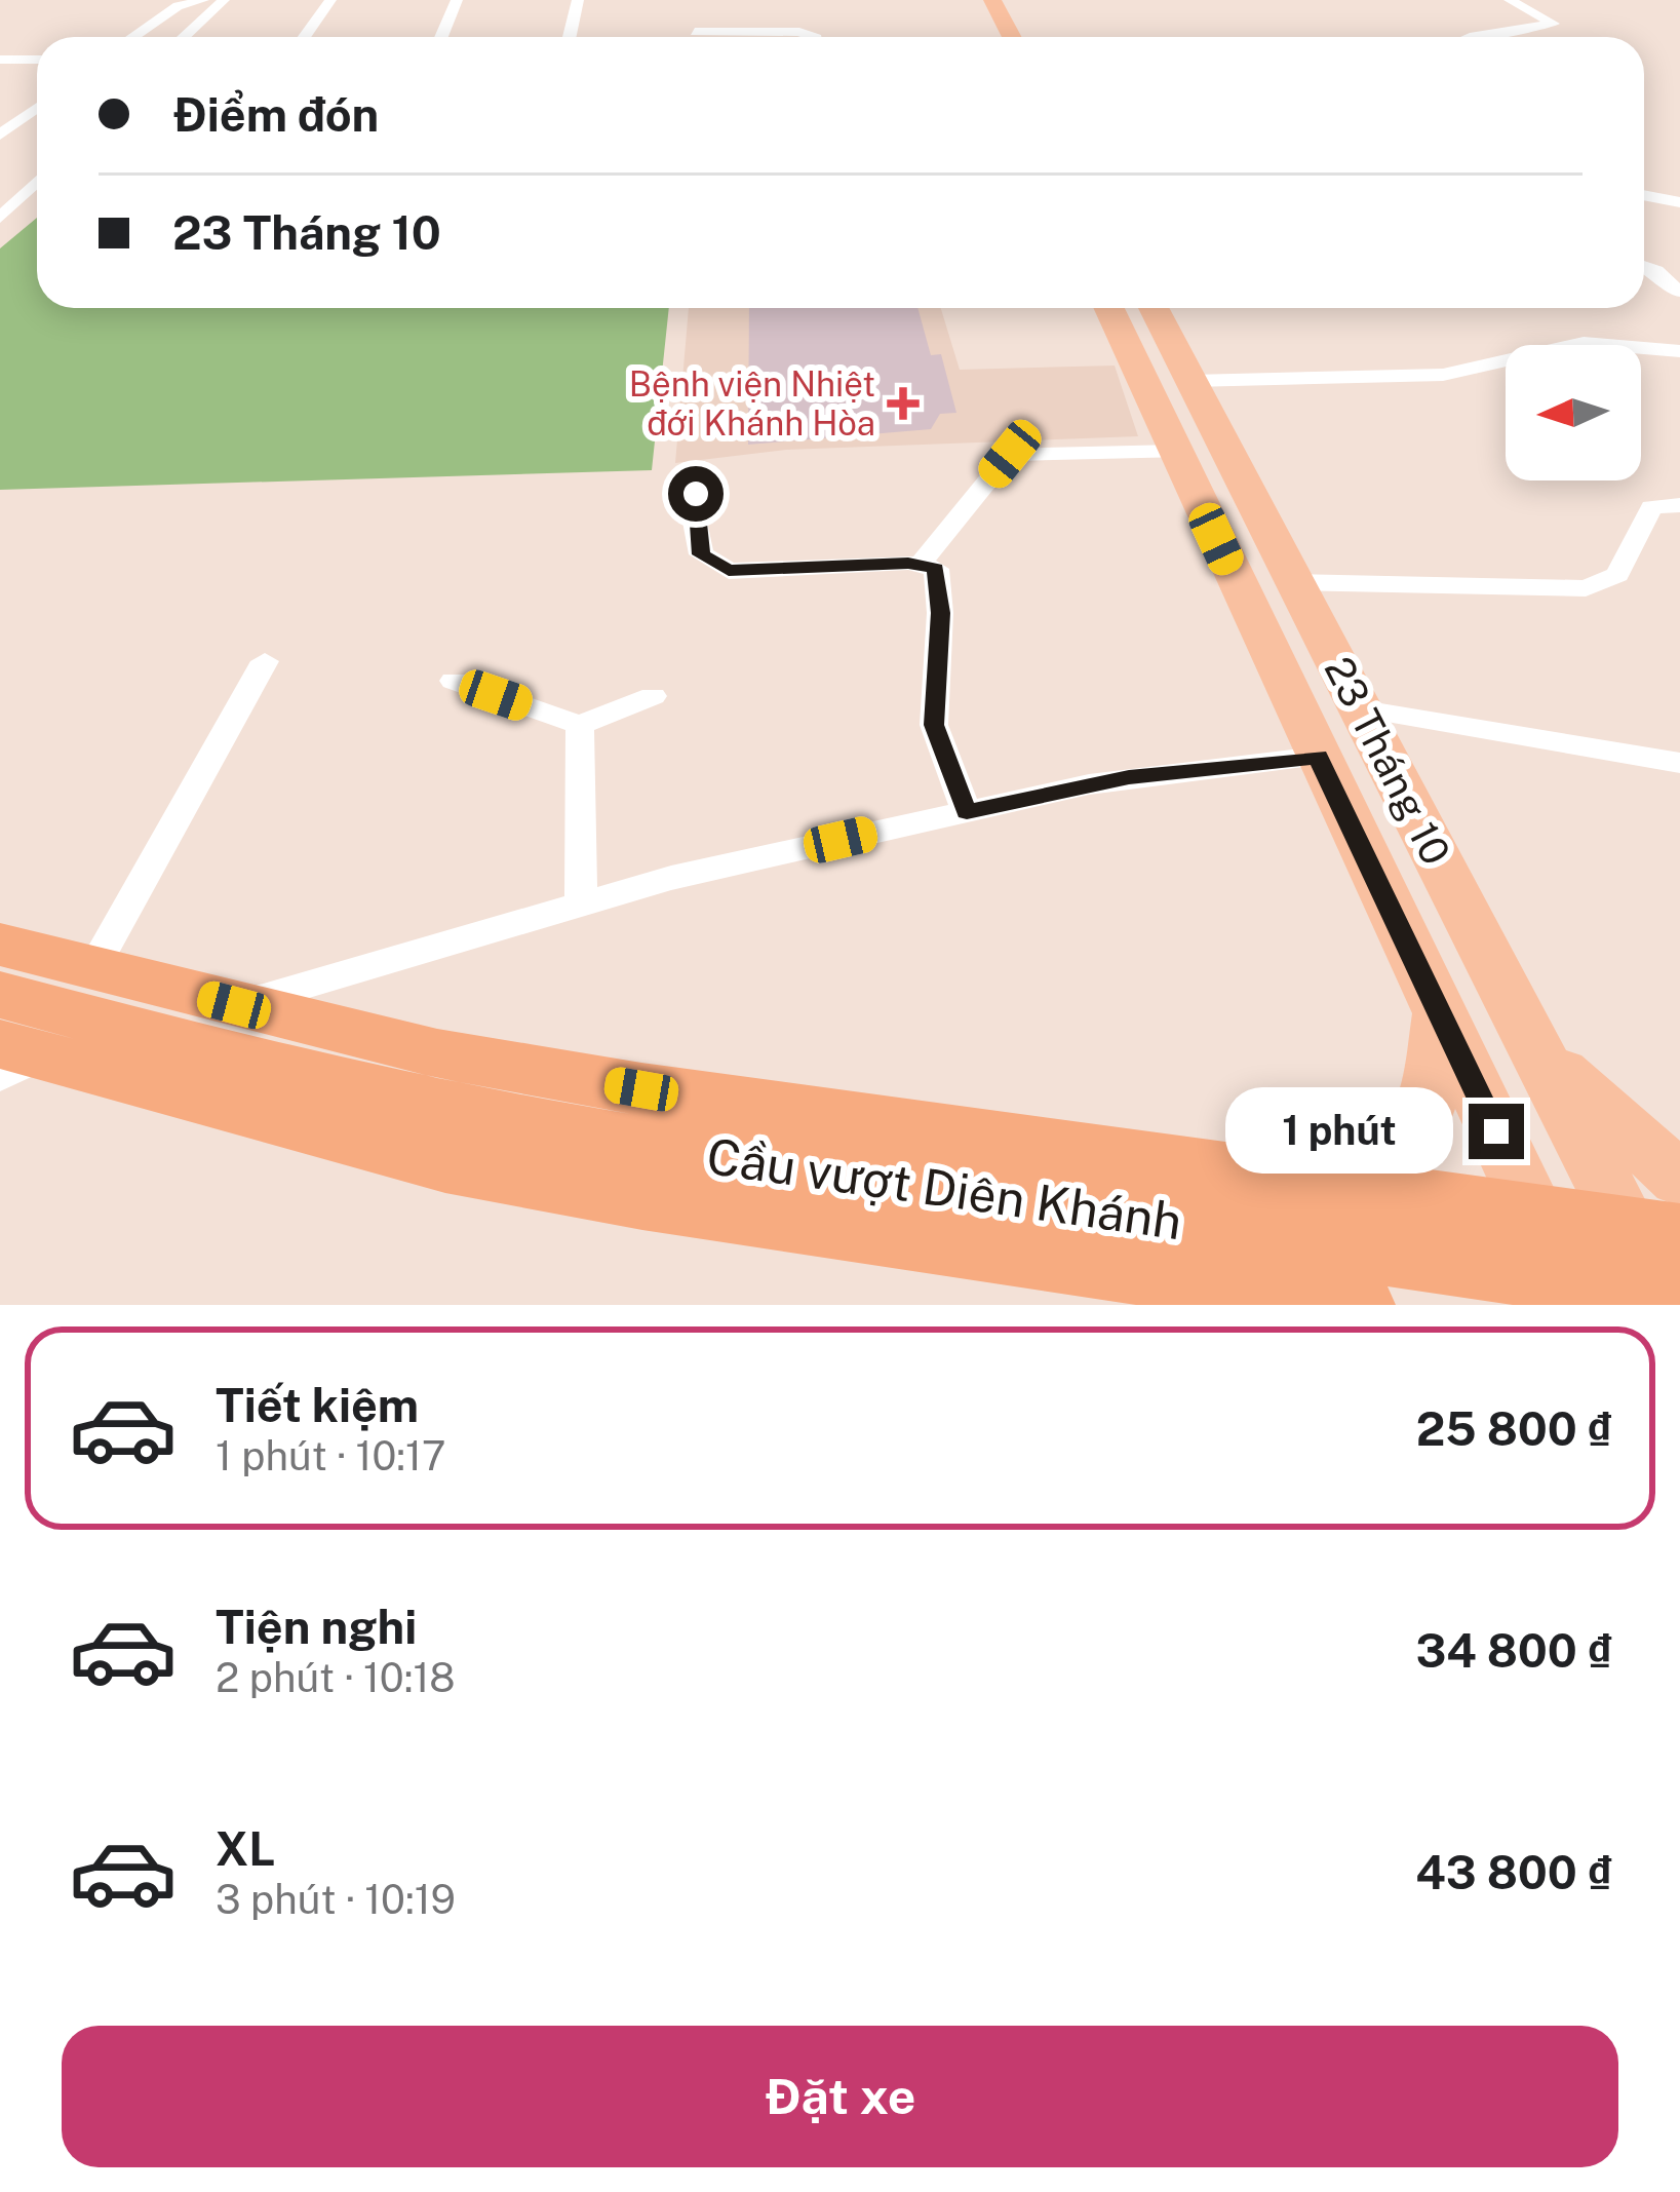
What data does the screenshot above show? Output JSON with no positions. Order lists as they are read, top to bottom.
{
  "streets": {
    "highway": ["Cầu vượt Diên Khánh"],
    "main road": ["23 Tháng 10"]
  },
  "places": {
    "health": ["Bệnh viện Nhiệt đới Khánh Hòa"]
  },
  "north": "left",
  "page": {
    "banner": ["Điểm đón", "23 Tháng 10"],
    "bubble": "1 phút",
    "list": [
      {
        "name": "Tiết kiệm",
        "note": "1 phút · 10:17",
        "value": "25 800 ₫"
      },
      {
        "name": "Tiện nghi",
        "note": "2 phút · 10:18",
        "value": "34 800 ₫"
      },
      {
        "name": "XL",
        "note": "3 phút · 10:19",
        "value": "43 800 ₫"
      }
    ],
    "buttons": "Đặt xe"
  }
}
